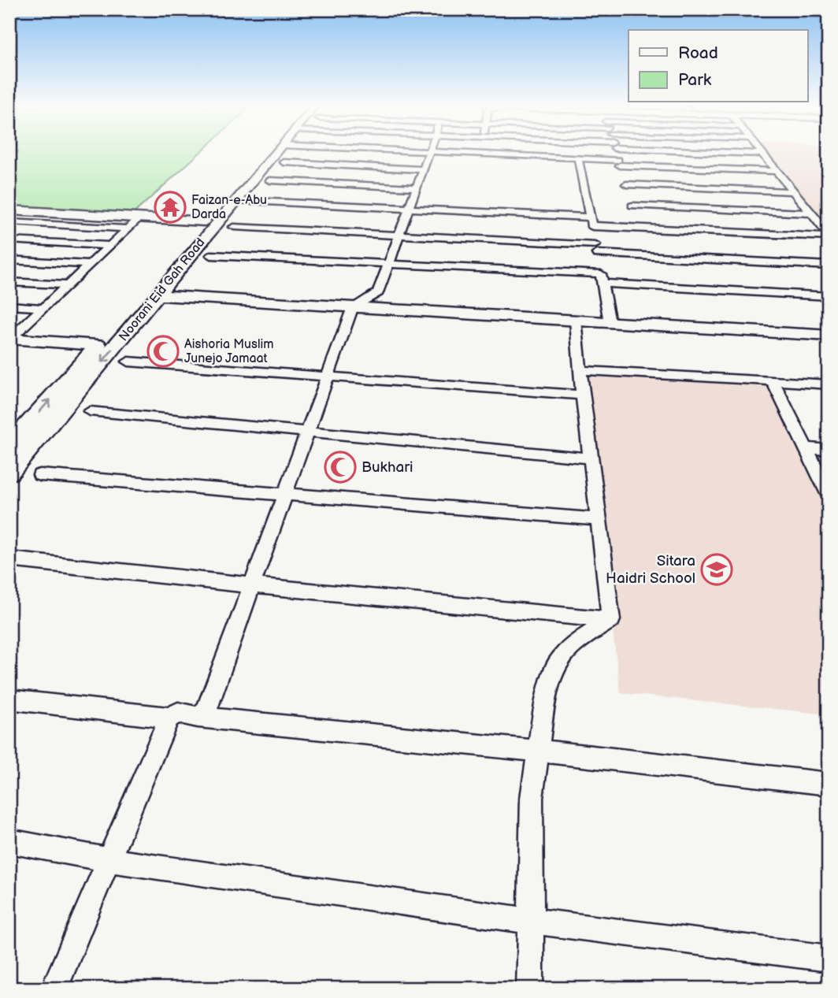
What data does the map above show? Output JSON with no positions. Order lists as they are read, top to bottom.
{
  "streets": {
    "main road": ["Noorani Eid Gah Road"]
  },
  "places": {
    "temple": ["Faizan-e-Abu Darda"],
    "mosque": ["Aishoria Muslim Junejo Jamaat", "Bukhari"],
    "school or university": ["Sitara Haidri School"]
  },
  "legend": ["Road", "Park"]
}
